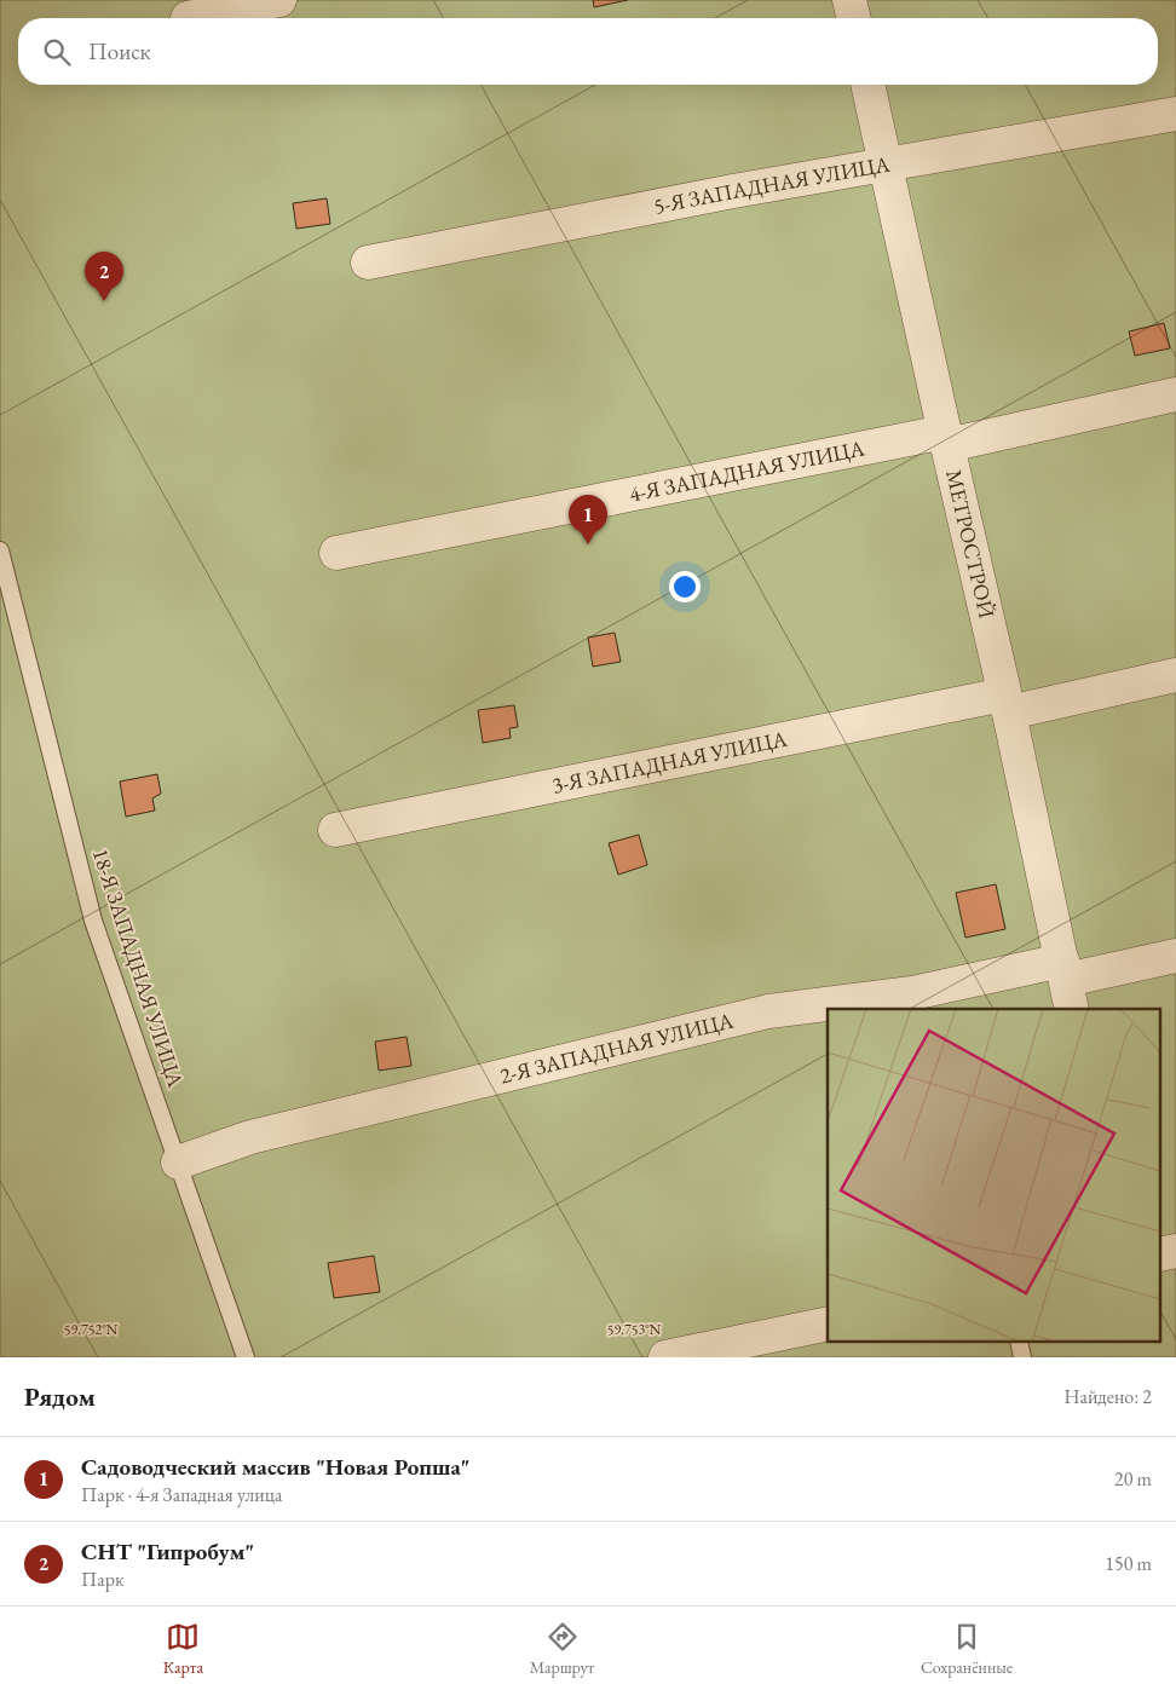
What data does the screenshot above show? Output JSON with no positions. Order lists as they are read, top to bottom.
{
  "streets": {
    "street": [
      "5-Я ЗАПАДНАЯ УЛИЦА",
      "4-Я ЗАПАДНАЯ УЛИЦА",
      "МЕТРОСТРОЙ",
      "3-Я ЗАПАДНАЯ УЛИЦА",
      "2-Я ЗАПАДНАЯ УЛИЦА"
    ],
    "lane": ["18-Я ЗАПАДНАЯ УЛИЦА"]
  },
  "crossings": [
    ["5-Я ЗАПАДНАЯ УЛИЦА", "МЕТРОСТРОЙ"],
    ["4-Я ЗАПАДНАЯ УЛИЦА", "МЕТРОСТРОЙ"],
    ["МЕТРОСТРОЙ", "3-Я ЗАПАДНАЯ УЛИЦА"],
    ["МЕТРОСТРОЙ", "2-Я ЗАПАДНАЯ УЛИЦА"],
    ["18-Я ЗАПАДНАЯ УЛИЦА", "2-Я ЗАПАДНАЯ УЛИЦА"]
  ],
  "page": {
    "search": "Поиск",
    "pins": ["2", "1"],
    "heading": ["Рядом", "Найдено: 2"],
    "list": [
      {
        "mark": "1",
        "name": "Садоводческий массив \"Новая Ропша\"",
        "note": "Парк · 4-я Западная улица",
        "value": "20 m"
      },
      {
        "mark": "2",
        "name": "СНТ \"Гипробум\"",
        "note": "Парк",
        "value": "150 m"
      }
    ],
    "nav": ["Карта", "Маршрут", "Сохранённые"]
  },
  "coordinates": ["59.752°N", "59.753°N"]
}
